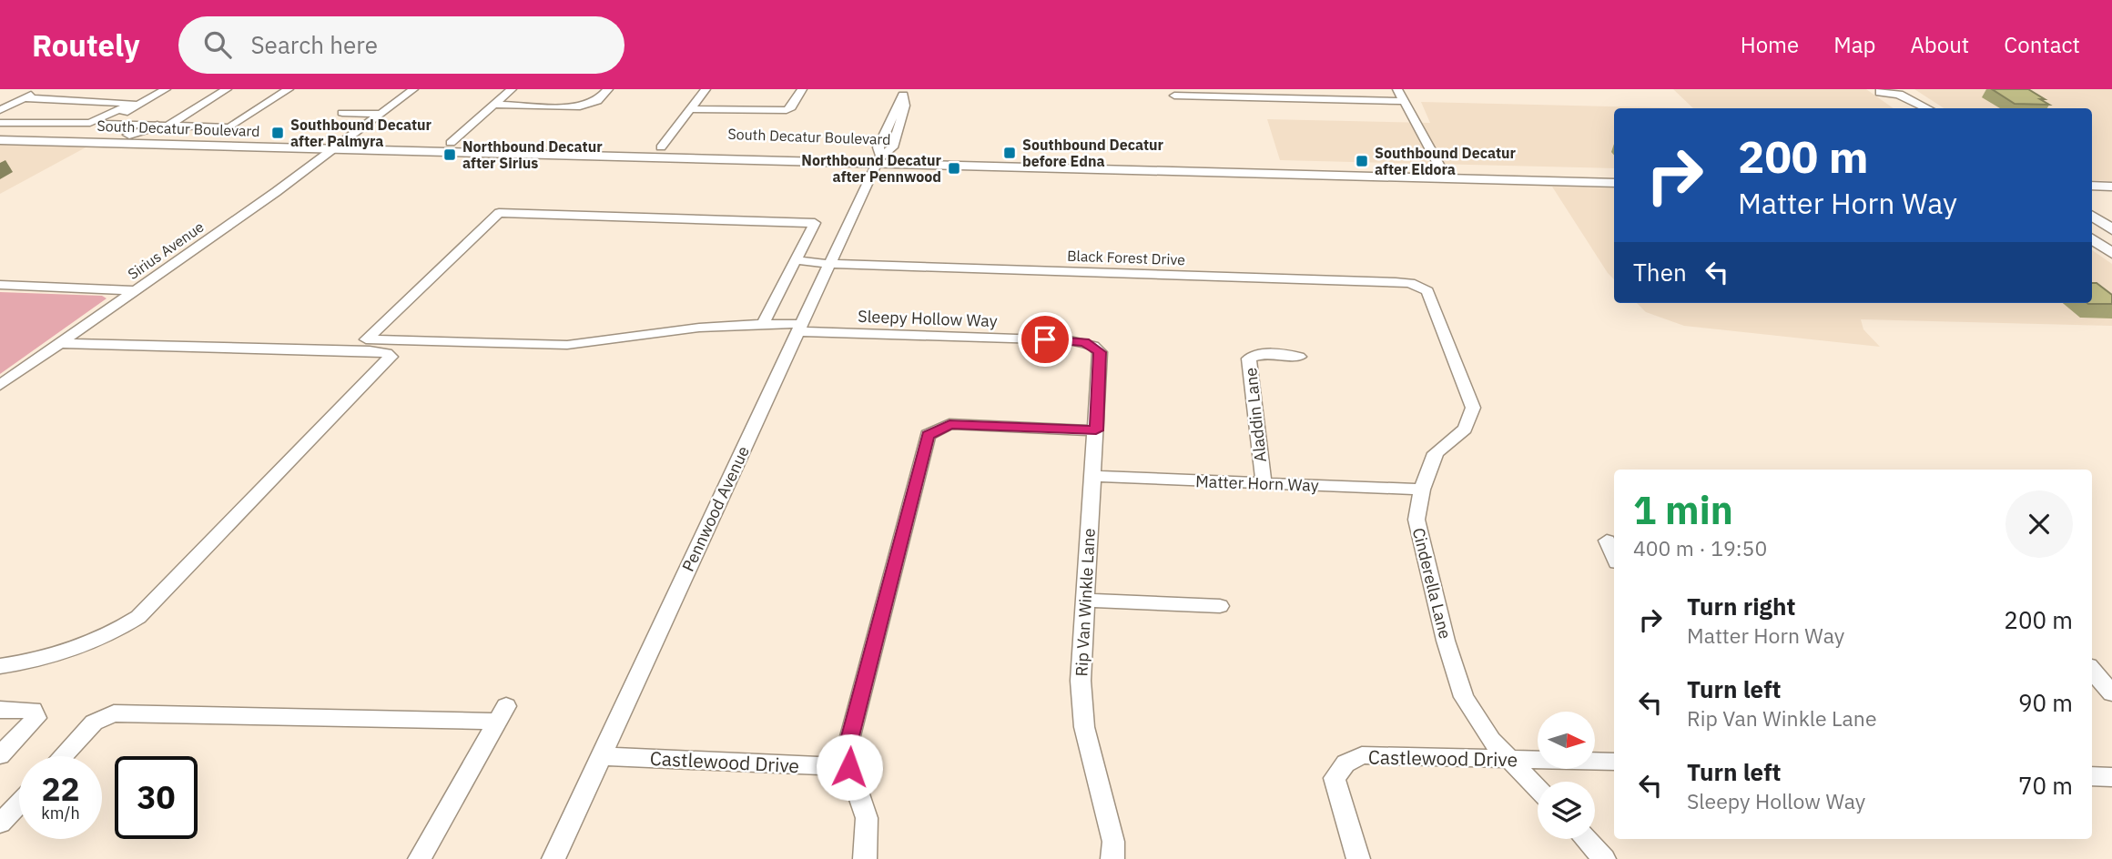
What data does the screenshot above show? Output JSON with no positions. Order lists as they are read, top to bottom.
{
  "streets": {
    "main road": ["South Decatur Boulevard"],
    "street": [
      "Sirius Avenue",
      "Black Forest Drive",
      "Sleepy Hollow Way",
      "Aladdin Lane",
      "Matter Horn Way",
      "Pennwood Avenue",
      "Cinderella Lane",
      "Rip Van Winkle Lane",
      "Castlewood Drive"
    ]
  },
  "crossings": [
    ["South Decatur Boulevard", "Sirius Avenue"],
    ["South Decatur Boulevard", "Pennwood Avenue"],
    ["Black Forest Drive", "Sleepy Hollow Way"],
    ["Black Forest Drive", "Pennwood Avenue"],
    ["Black Forest Drive", "Cinderella Lane"],
    ["Sleepy Hollow Way", "Pennwood Avenue"],
    ["Sleepy Hollow Way", "Rip Van Winkle Lane"],
    ["Aladdin Lane", "Matter Horn Way"],
    ["Matter Horn Way", "Cinderella Lane"],
    ["Matter Horn Way", "Rip Van Winkle Lane"],
    ["Pennwood Avenue", "Castlewood Drive"],
    ["Cinderella Lane", "Castlewood Drive"]
  ],
  "places": {
    "transit": [
      "Southbound Decatur after Palmyra",
      "Southbound Decatur before Edna",
      "Northbound Decatur after Sirius",
      "Southbound Decatur after Eldora",
      "Northbound Decatur after Pennwood"
    ]
  },
  "north": "right",
  "page": {
    "header": "Routely",
    "search": "Search here",
    "nav": [
      "Home",
      "Map",
      "About",
      "Contact"
    ],
    "turn": ["200 m", "Matter Horn Way"],
    "then": "Then",
    "heading": ["1 min", "400 m · 19:50"],
    "list": [
      {
        "name": "Turn right",
        "note": "Matter Horn Way",
        "value": "200 m"
      },
      {
        "name": "Turn left",
        "note": "Rip Van Winkle Lane",
        "value": "90 m"
      },
      {
        "name": "Turn left",
        "note": "Sleepy Hollow Way",
        "value": "70 m"
      }
    ],
    "speed": "22 km/h",
    "limit": "30"
  }
}
